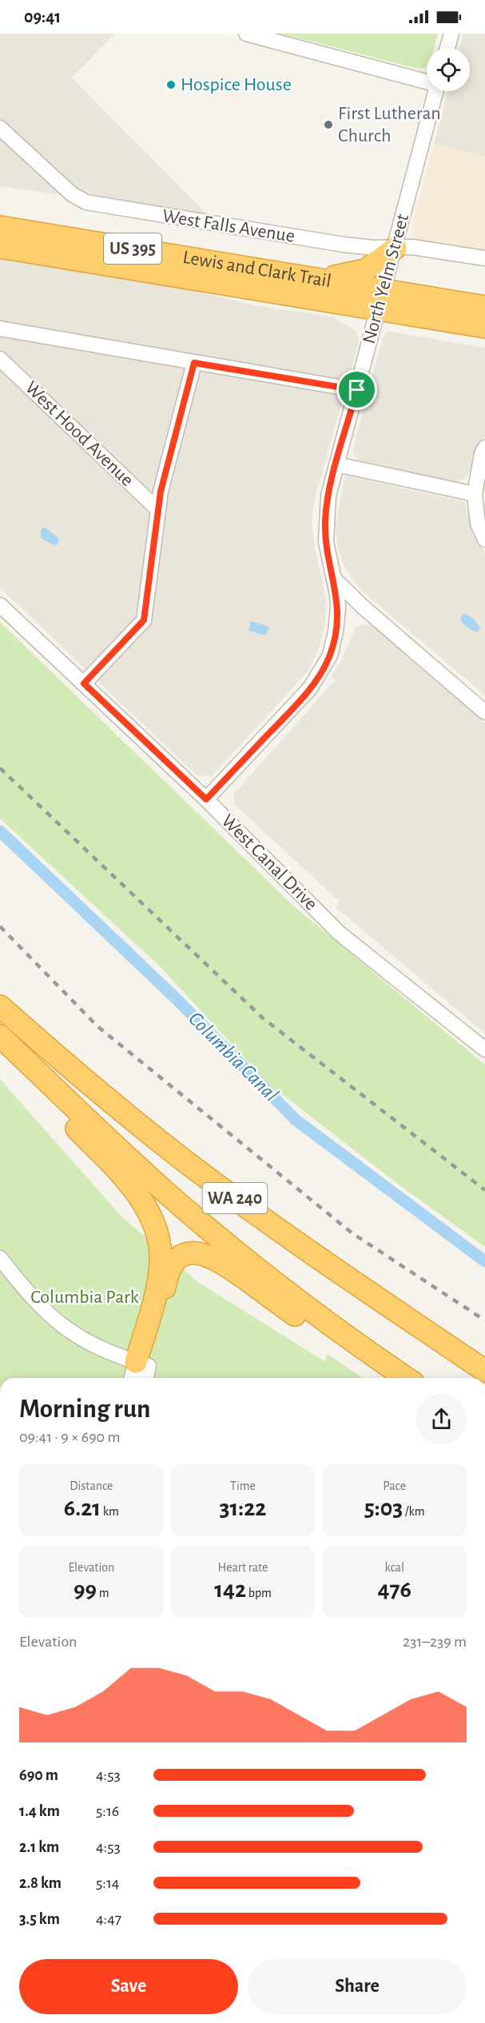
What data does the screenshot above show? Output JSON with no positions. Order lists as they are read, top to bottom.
{
  "streets": {
    "highway": ["US 395", "Lewis and Clark Trail", "WA 240"],
    "street": [
      "West Falls Avenue",
      "North Yelm Street",
      "West Hood Avenue",
      "West Canal Drive"
    ]
  },
  "crossings": [
    ["West Falls Avenue", "North Yelm Street"],
    ["Lewis and Clark Trail", "North Yelm Street"],
    ["North Yelm Street", "West Canal Drive"]
  ],
  "water": ["Columbia Canal"],
  "parks": ["Columbia Park"],
  "places": ["Hospice House", "First Lutheran Church"],
  "page": {
    "status": "09:41",
    "heading": ["Morning run", "09:41 · 9 × 690 m"],
    "stats": [
      ["Distance", "6.21 km"],
      ["Time", "31:22"],
      ["Pace", "5:03 /km"],
      ["Elevation", "99 m"],
      ["Heart rate", "142 bpm"],
      ["kcal", "476"]
    ],
    "chart": ["Elevation", "231–239 m"],
    "list": [
      {
        "name": "690 m",
        "note": "4:53"
      },
      {
        "name": "1.4 km",
        "note": "5:16"
      },
      {
        "name": "2.1 km",
        "note": "4:53"
      },
      {
        "name": "2.8 km",
        "note": "5:14"
      },
      {
        "name": "3.5 km",
        "note": "4:47"
      }
    ],
    "buttons": ["Save", "Share"]
  }
}
